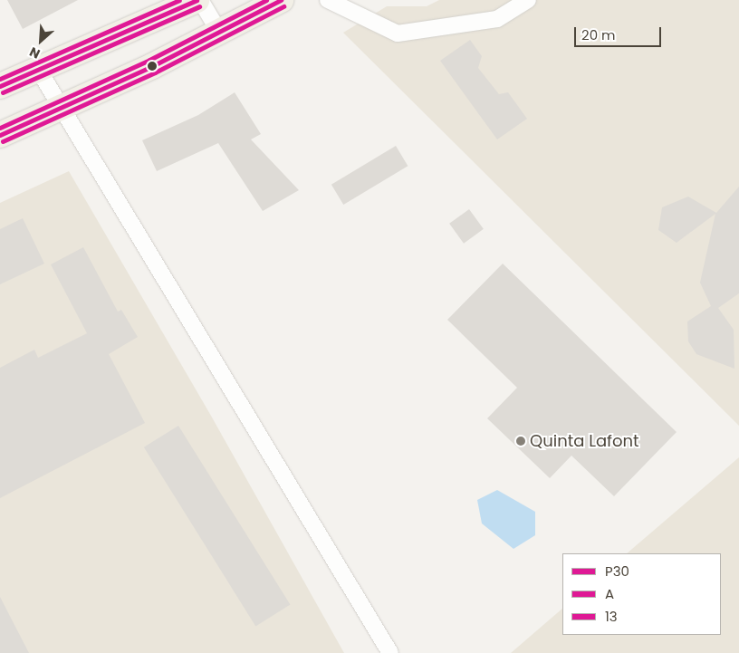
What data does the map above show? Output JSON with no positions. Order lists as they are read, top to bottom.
{
  "places": ["Quinta Lafont"],
  "lines": ["transit line P30", "transit line 13", "transit line A"],
  "legend": ["P30", "A", "13"],
  "scale_bar": "20 m",
  "north": "bottom left"
}
